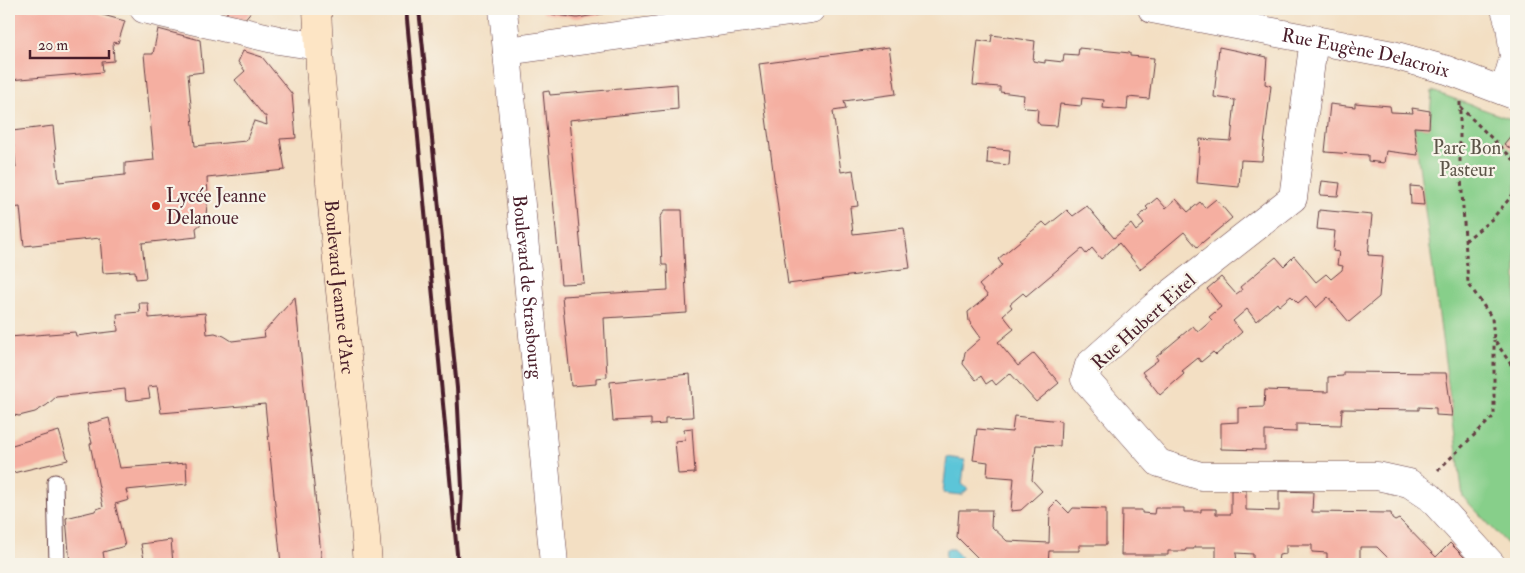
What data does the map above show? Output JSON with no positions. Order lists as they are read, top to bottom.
{
  "streets": {
    "main road": ["Boulevard Jeanne d’Arc"],
    "street": ["Rue Eugène Delacroix", "Boulevard de Strasbourg", "Rue Hubert Eitel"]
  },
  "crossings": [
    ["Rue Eugène Delacroix", "Rue Hubert Eitel"]
  ],
  "parks": ["Parc Bon Pasteur"],
  "places": ["Lycée Jeanne Delanoue"],
  "scale_bar": "20 m"
}
